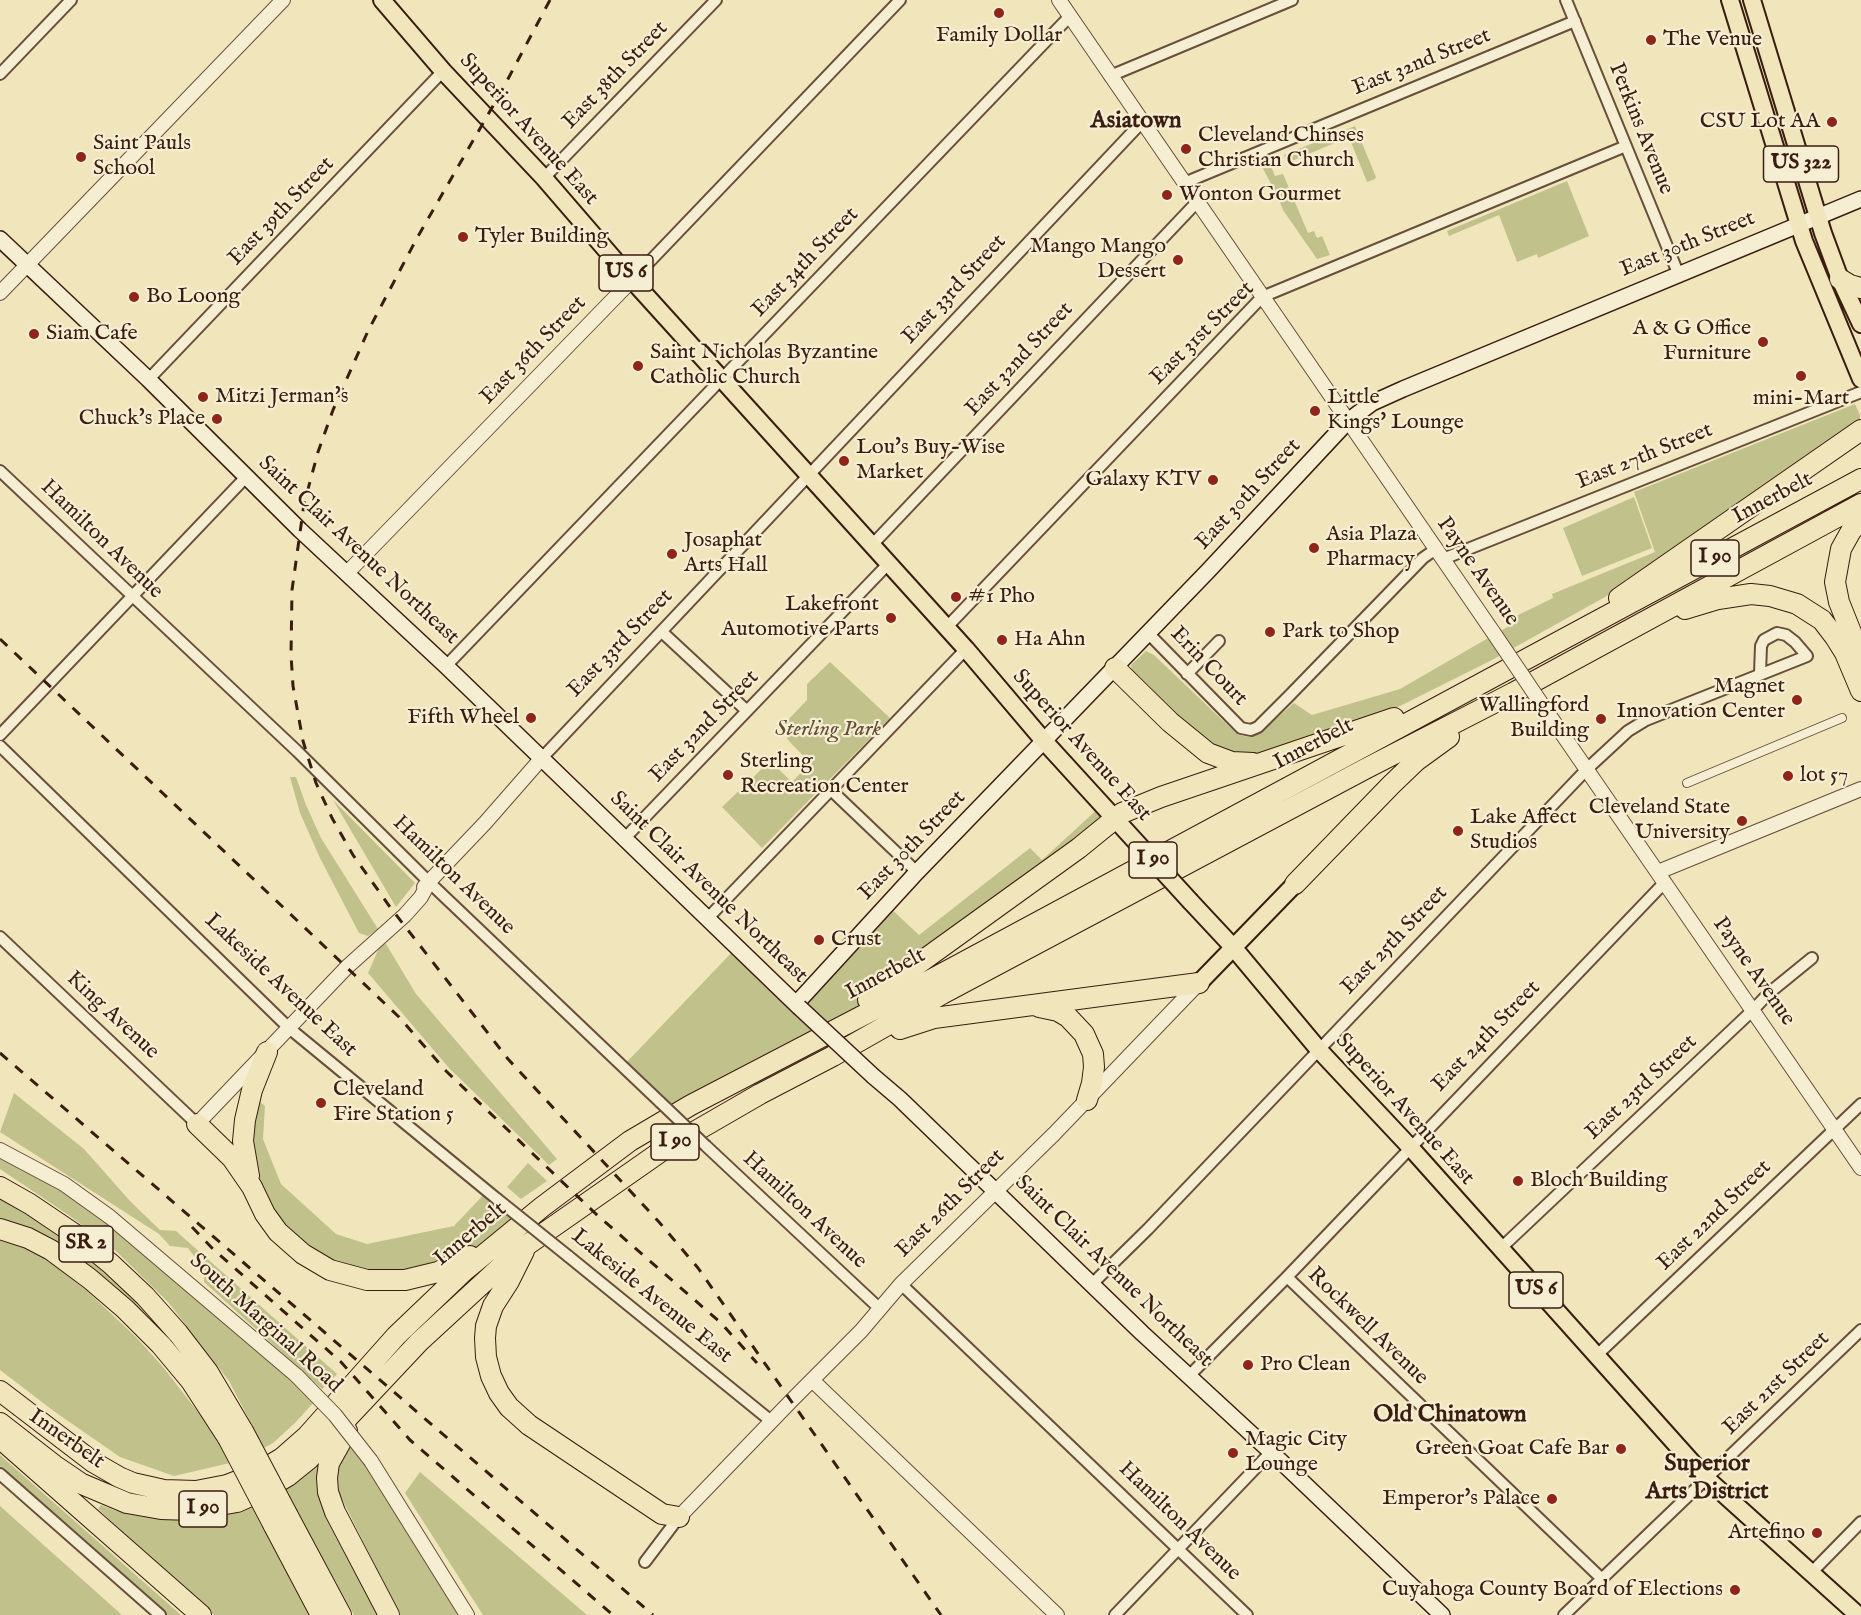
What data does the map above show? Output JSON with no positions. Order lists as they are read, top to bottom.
{
  "streets": {
    "highway": ["Innerbelt", "I 90", "SR 2"],
    "main road": [
      "Superior Avenue East",
      "US 322",
      "East 30th Street",
      "US 6",
      "Saint Clair Avenue Northeast",
      "East 26th Street"
    ],
    "street": [
      "East 32nd Street",
      "East 38th Street",
      "Perkins Avenue",
      "East 39th Street",
      "East 34th Street",
      "East 33rd Street",
      "East 31st Street",
      "East 36th Street",
      "East 27th Street",
      "Hamilton Avenue",
      "Payne Avenue",
      "Erin Court",
      "East 25th Street",
      "Lakeside Avenue East",
      "King Avenue",
      "East 24th Street",
      "East 23rd Street",
      "East 22nd Street",
      "South Marginal Road",
      "Rockwell Avenue",
      "East 21st Street"
    ]
  },
  "crossings": [
    ["East 32nd Street", "Perkins Avenue"],
    ["East 32nd Street", "Superior Avenue East"],
    ["East 32nd Street", "Saint Clair Avenue Northeast"],
    ["East 32nd Street", "Payne Avenue"],
    ["East 38th Street", "Superior Avenue East"],
    ["Perkins Avenue", "East 30th Street"],
    ["Perkins Avenue", "East 31st Street"],
    ["Superior Avenue East", "East 39th Street"],
    ["Superior Avenue East", "East 30th Street"],
    ["Superior Avenue East", "East 34th Street"],
    ["Superior Avenue East", "East 33rd Street"],
    ["Superior Avenue East", "East 31st Street"],
    ["Superior Avenue East", "East 36th Street"],
    ["Superior Avenue East", "East 25th Street"],
    ["Superior Avenue East", "East 24th Street"],
    ["Superior Avenue East", "East 23rd Street"],
    ["Superior Avenue East", "East 26th Street"],
    ["Superior Avenue East", "East 22nd Street"],
    ["Superior Avenue East", "East 21st Street"],
    ["US 322", "East 30th Street"],
    ["East 39th Street", "Saint Clair Avenue Northeast"],
    ["East 30th Street", "Saint Clair Avenue Northeast"],
    ["East 30th Street", "Payne Avenue"],
    ["East 30th Street", "Erin Court"],
    ["East 34th Street", "Saint Clair Avenue Northeast"],
    ["East 34th Street", "Payne Avenue"],
    ["East 33rd Street", "Hamilton Avenue"],
    ["East 33rd Street", "Saint Clair Avenue Northeast"],
    ["East 33rd Street", "Payne Avenue"],
    ["East 33rd Street", "Lakeside Avenue East"],
    ["East 33rd Street", "King Avenue"],
    ["East 31st Street", "Payne Avenue"],
    ["East 36th Street", "Saint Clair Avenue Northeast"],
    ["East 27th Street", "Payne Avenue"],
    ["East 27th Street", "Erin Court"],
    ["Hamilton Avenue", "East 26th Street"],
    ["Saint Clair Avenue Northeast", "East 25th Street"],
    ["Saint Clair Avenue Northeast", "East 24th Street"],
    ["Saint Clair Avenue Northeast", "East 26th Street"],
    ["Payne Avenue", "East 25th Street"],
    ["Payne Avenue", "East 24th Street"],
    ["Payne Avenue", "East 23rd Street"],
    ["Payne Avenue", "East 22nd Street"],
    ["Lakeside Avenue East", "East 26th Street"],
    ["East 24th Street", "Rockwell Avenue"],
    ["Rockwell Avenue", "East 21st Street"]
  ],
  "districts": ["Asiatown", "Old Chinatown", "Superior Arts District"],
  "parks": ["Sterling Park"],
  "places": [
    "Family Dollar",
    "The Venue",
    "CSU Lot AA",
    "Cleveland Chinses Christian Church",
    "Saint Pauls School",
    "Wonton Gourmet",
    "Tyler Building",
    "Mango Mango Dessert",
    "Bo Loong",
    "Siam Cafe",
    "A & G Office Furniture",
    "Saint Nicholas Byzantine Catholic Church",
    "mini-Mart",
    "Mitzi Jerman's",
    "Little Kings' Lounge",
    "Chuck's Place",
    "Lou's Buy-Wise Market",
    "Galaxy KTV",
    "Asia Plaza Pharmacy",
    "Josaphat Arts Hall",
    "#1 Pho",
    "Lakefront Automotive Parts",
    "Park to Shop",
    "Ha Ahn",
    "Magnet Innovation Center",
    "Fifth Wheel",
    "Wallingford Building",
    "Sterling Recreation Center",
    "lot 57",
    "Cleveland State University",
    "Lake Affect Studios",
    "Crust",
    "Cleveland Fire Station 5",
    "Bloch Building",
    "Pro Clean",
    "Green Goat Cafe Bar",
    "Magic City Lounge",
    "Emperor's Palace",
    "Artefino",
    "Cuyahoga County Board of Elections"
  ]
}
